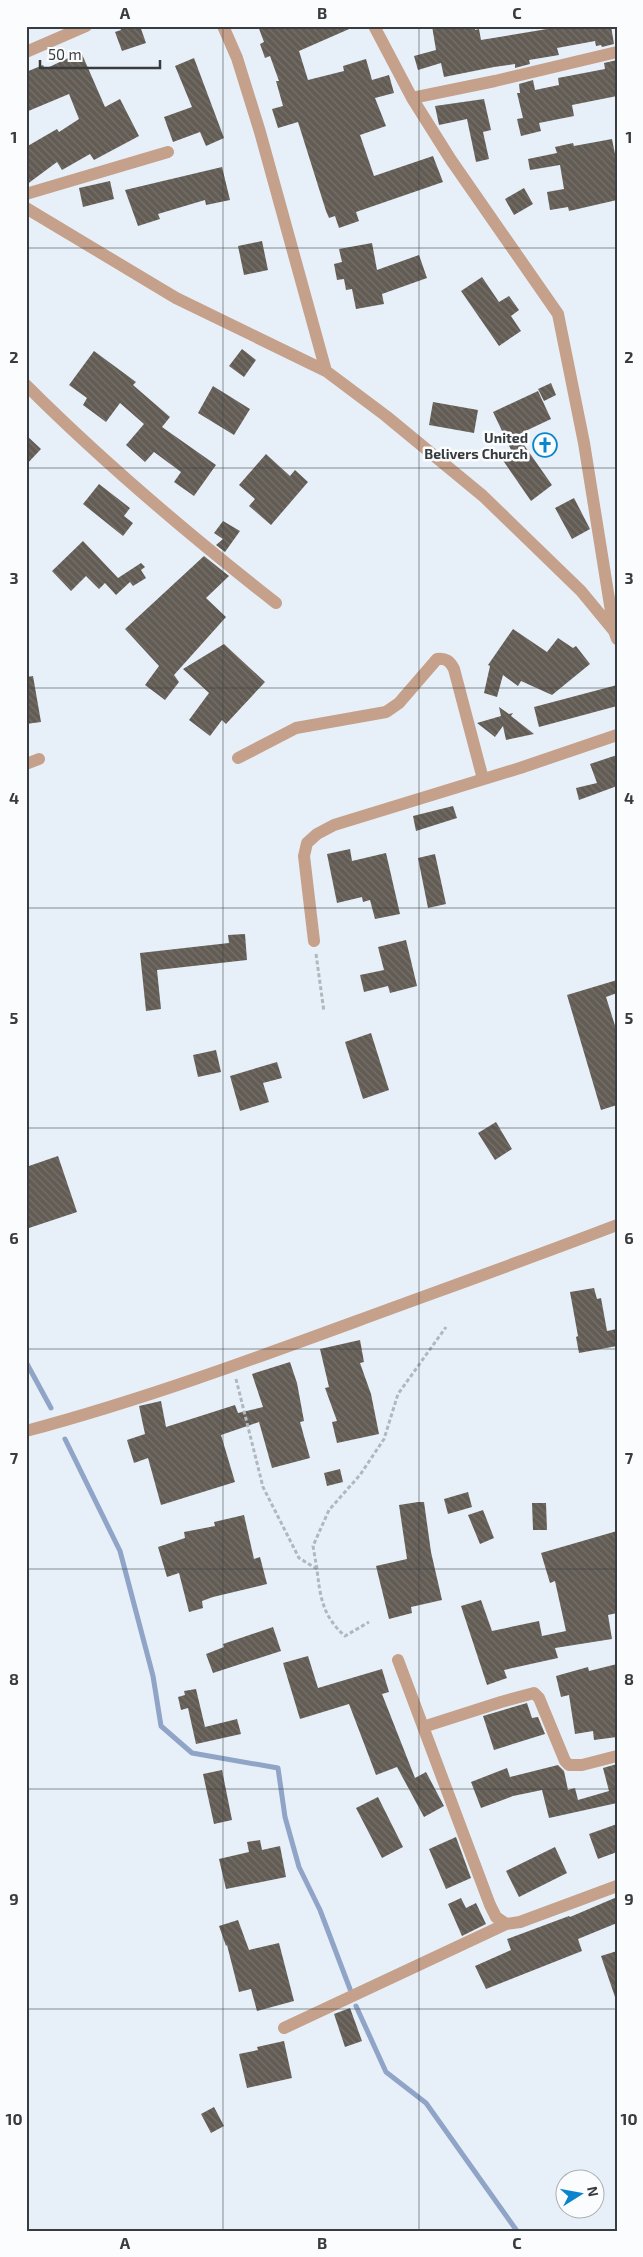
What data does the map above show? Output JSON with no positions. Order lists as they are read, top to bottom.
{
  "places": {
    "church": ["United Belivers Church"]
  },
  "scale_bar": "50 m",
  "north": "right",
  "grid": {
    "columns": ["A", "B", "C"],
    "rows": [
      "1",
      "2",
      "3",
      "4",
      "5",
      "6",
      "7",
      "8",
      "9",
      "10"
    ]
  }
}
